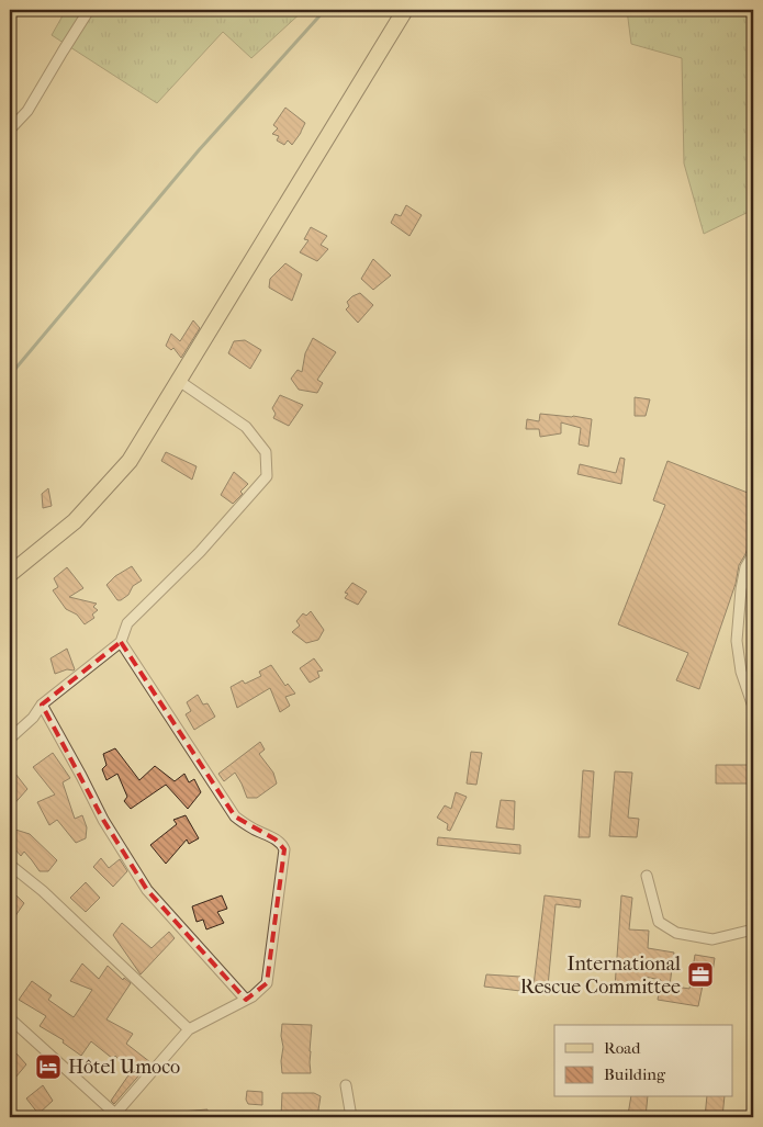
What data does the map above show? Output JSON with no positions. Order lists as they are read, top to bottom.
{
  "places": {
    "office": ["International Rescue Committee"],
    "hotel": ["Hôtel Umoco"]
  },
  "legend": ["Road", "Building"]
}
